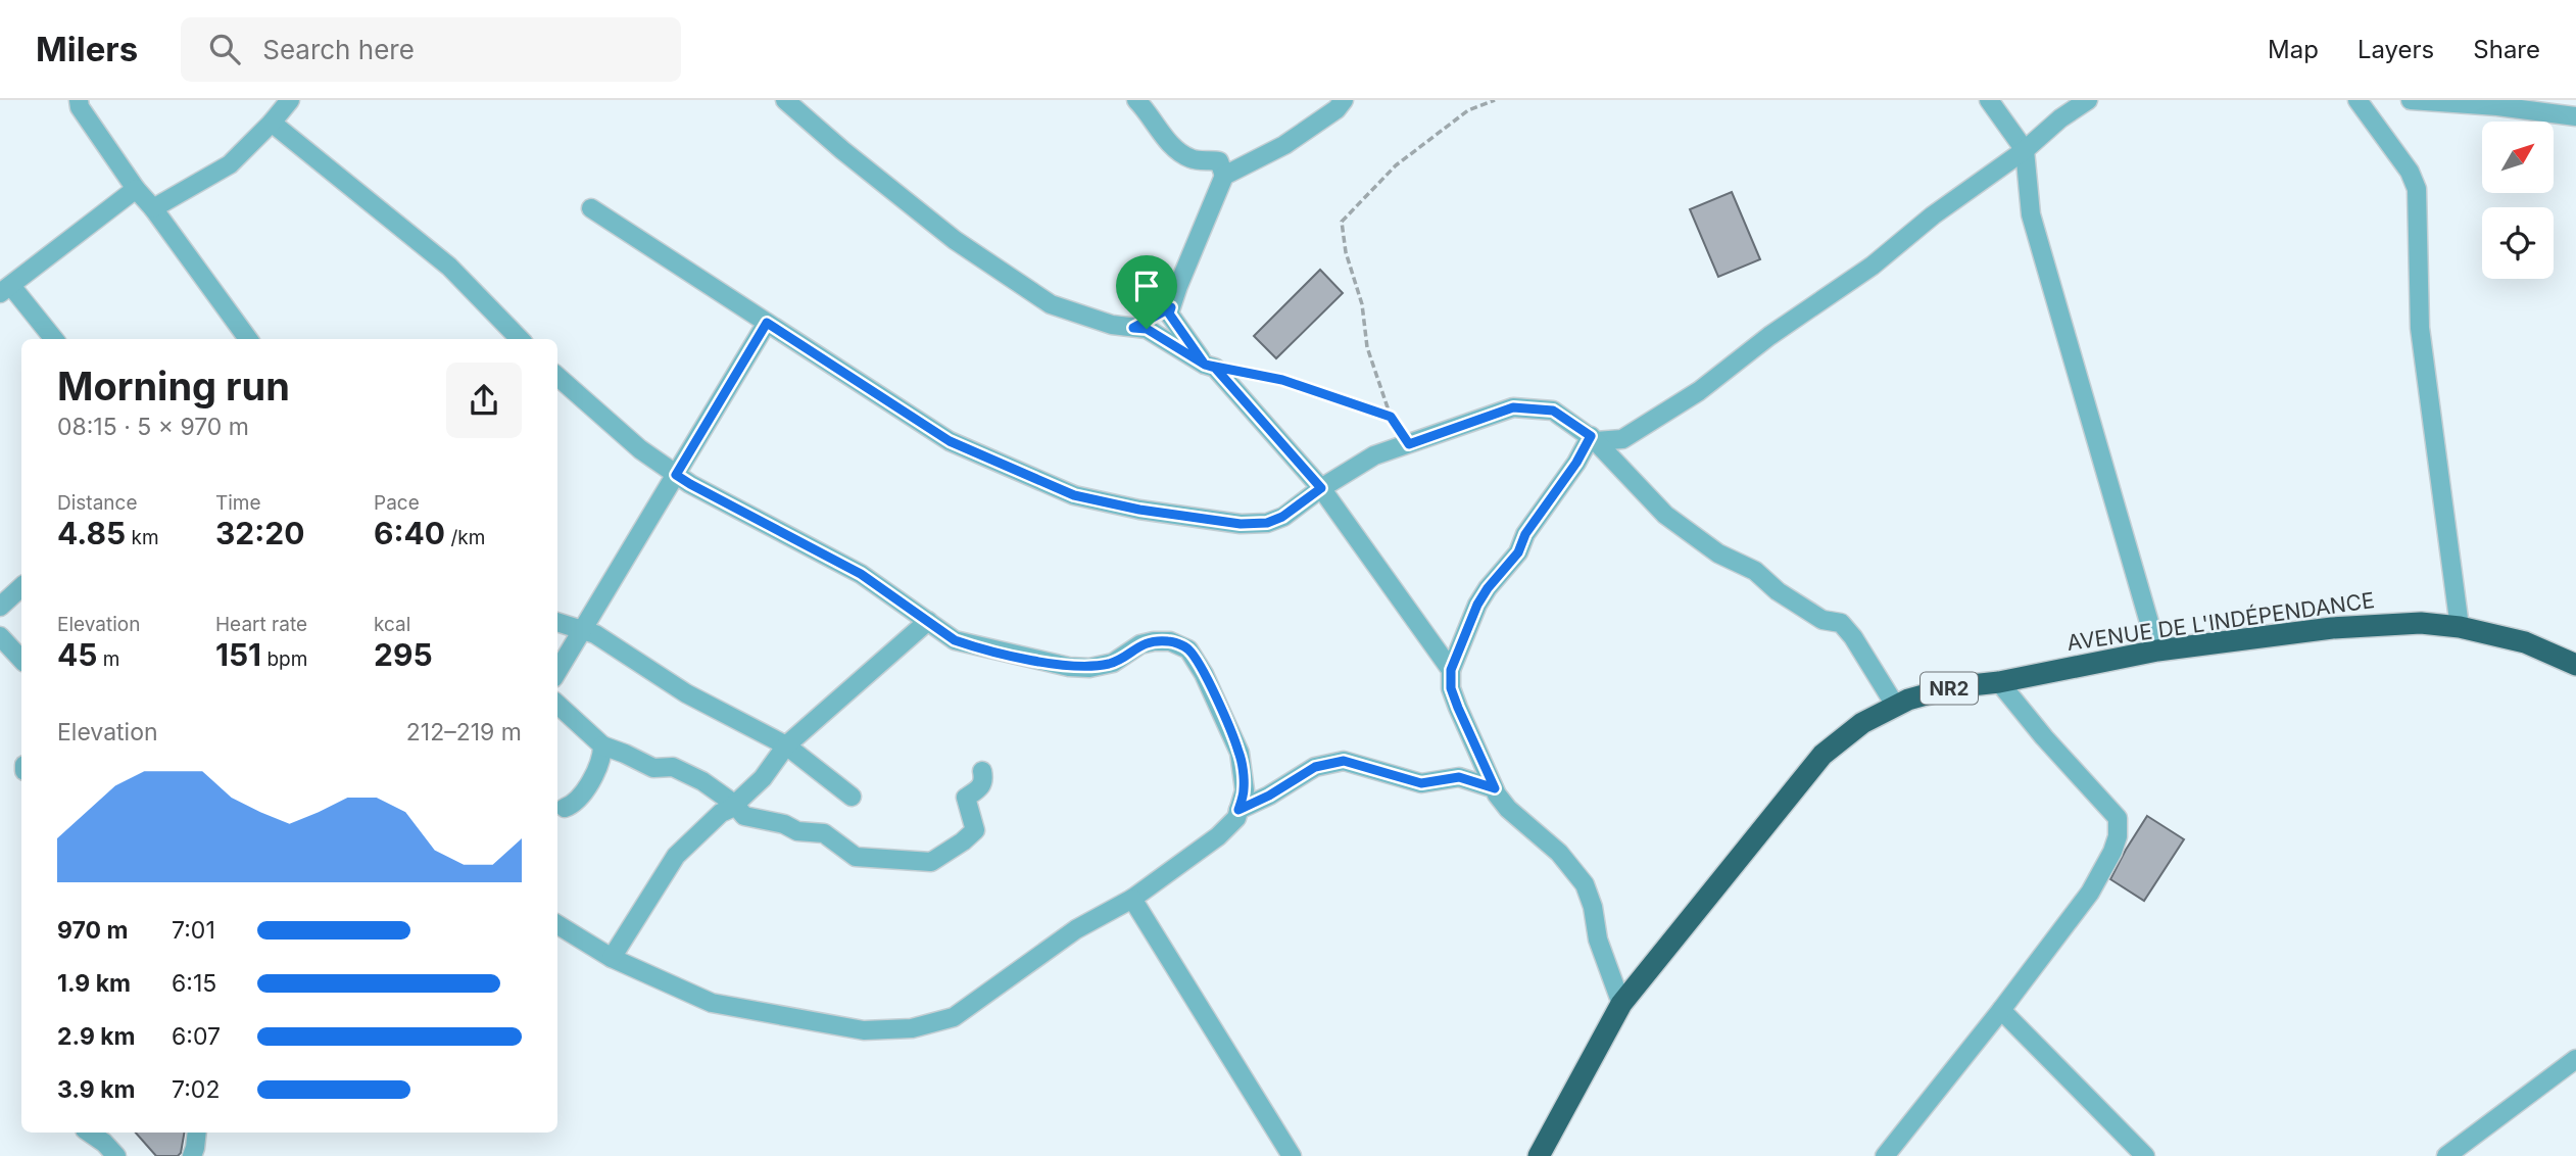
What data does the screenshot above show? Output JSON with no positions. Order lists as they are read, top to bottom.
{
  "streets": {
    "highway": ["AVENUE DE L'INDÉPENDANCE", "NR2"]
  },
  "north": "top right",
  "page": {
    "header": "Milers",
    "search": "Search here",
    "nav": ["Map", "Layers", "Share"],
    "heading": ["Morning run", "08:15 · 5 × 970 m"],
    "stats": [
      ["Distance", "4.85 km"],
      ["Time", "32:20"],
      ["Pace", "6:40 /km"],
      ["Elevation", "45 m"],
      ["Heart rate", "151 bpm"],
      ["kcal", "295"]
    ],
    "chart": ["Elevation", "212–219 m"],
    "list": [
      {
        "name": "970 m",
        "note": "7:01"
      },
      {
        "name": "1.9 km",
        "note": "6:15"
      },
      {
        "name": "2.9 km",
        "note": "6:07"
      },
      {
        "name": "3.9 km",
        "note": "7:02"
      }
    ]
  }
}
